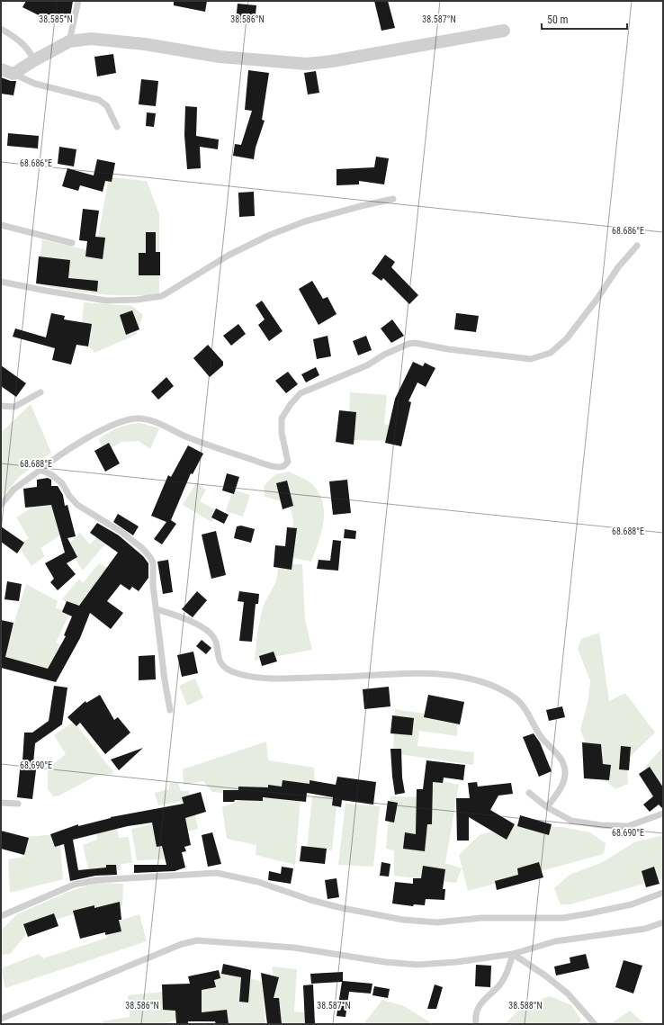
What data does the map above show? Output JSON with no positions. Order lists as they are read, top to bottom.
{
  "scale_bar": "50 m",
  "coordinates": [
    "38.585°N",
    "38.586°N",
    "38.587°N",
    "68.686°E",
    "68.688°E",
    "68.690°E",
    "38.588°N"
  ]
}
